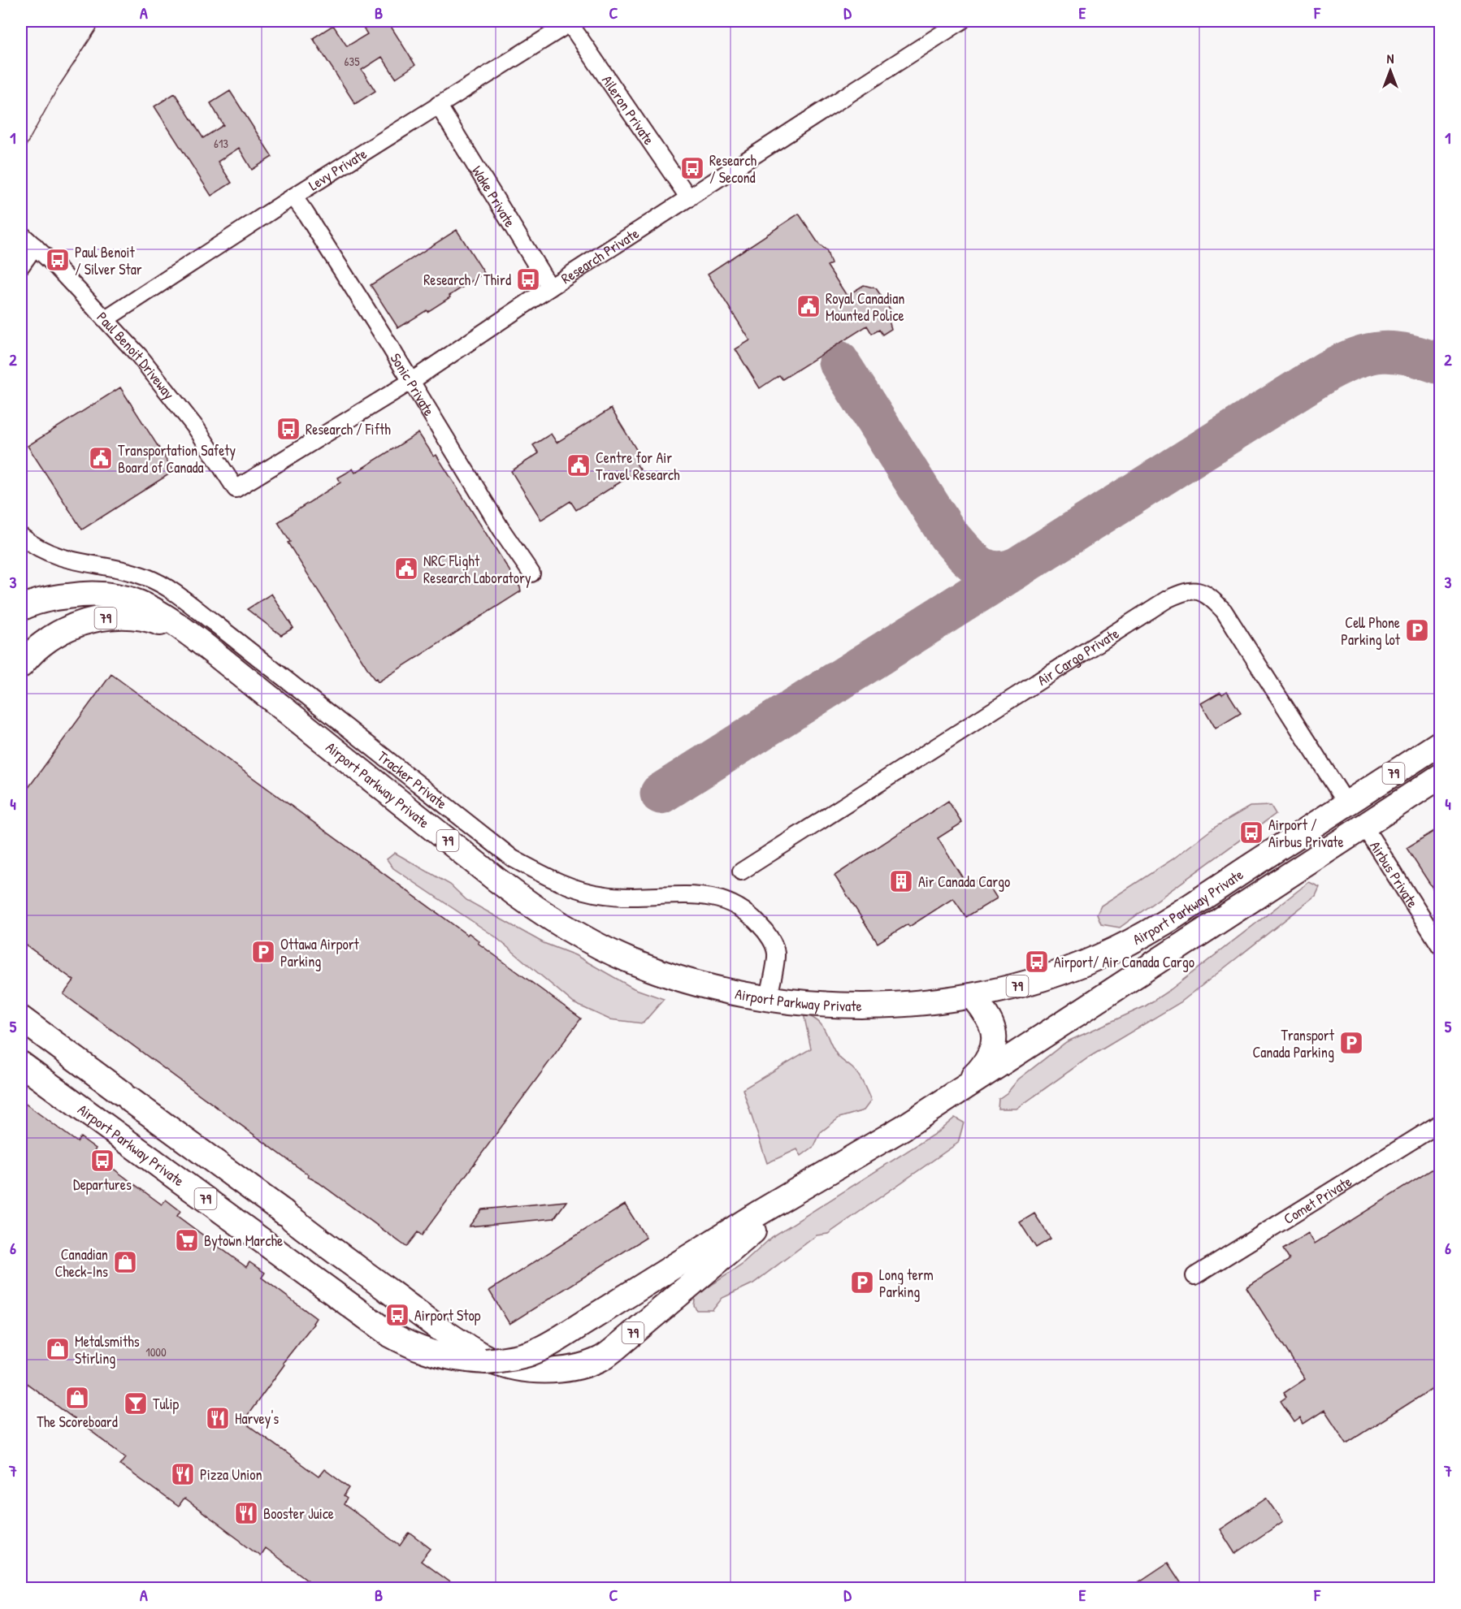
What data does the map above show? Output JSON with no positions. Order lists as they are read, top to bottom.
{
  "streets": {
    "highway": ["79", "Airport Parkway Private"],
    "street": [
      "Aileron Private",
      "Levy Private",
      "Wake Private",
      "Research Private",
      "Paul Benoit Driveway",
      "Sonic Private",
      "Air Cargo Private",
      "Tracker Private",
      "Airbus Private",
      "Comet Private"
    ]
  },
  "crossings": [
    ["Aileron Private", "Levy Private"],
    ["Aileron Private", "Research Private"],
    ["Levy Private", "Wake Private"],
    ["Levy Private", "Paul Benoit Driveway"],
    ["Levy Private", "Sonic Private"],
    ["Wake Private", "Research Private"],
    ["Research Private", "Paul Benoit Driveway"],
    ["Research Private", "Sonic Private"],
    ["Air Cargo Private", "Airport Parkway Private"],
    ["Tracker Private", "Airport Parkway Private"],
    ["Airport Parkway Private", "Airbus Private"]
  ],
  "places": {
    "bus stop": [
      "Research / Second",
      "Paul Benoit / Silver Star",
      "Research / Third",
      "Research / Fifth",
      "Airport / Airbus Private",
      "Airport/ Air Canada Cargo",
      "Departures",
      "Airport Stop"
    ],
    "public building": [
      "Royal Canadian Mounted Police",
      "Transportation Safety Board of Canada",
      "Centre for Air Travel Research",
      "NRC Flight Research Laboratory"
    ],
    "parking": [
      "Cell Phone Parking lot",
      "Ottawa Airport Parking",
      "Transport Canada Parking",
      "Long term Parking"
    ],
    "building": ["Air Canada Cargo"],
    "supermarket": ["Bytown Marche"],
    "shop": ["Canadian Check-Ins", "Metalsmiths Stirling", "The Scoreboard"],
    "bar": ["Tulip"],
    "restaurant": ["Harvey's", "Pizza Union", "Booster Juice"]
  },
  "house_numbers": ["635", "613", "1000"],
  "north": "top",
  "grid": {
    "columns": [
      "A",
      "B",
      "C",
      "D",
      "E",
      "F"
    ],
    "rows": [
      "1",
      "2",
      "3",
      "4",
      "5",
      "6",
      "7"
    ]
  }
}
